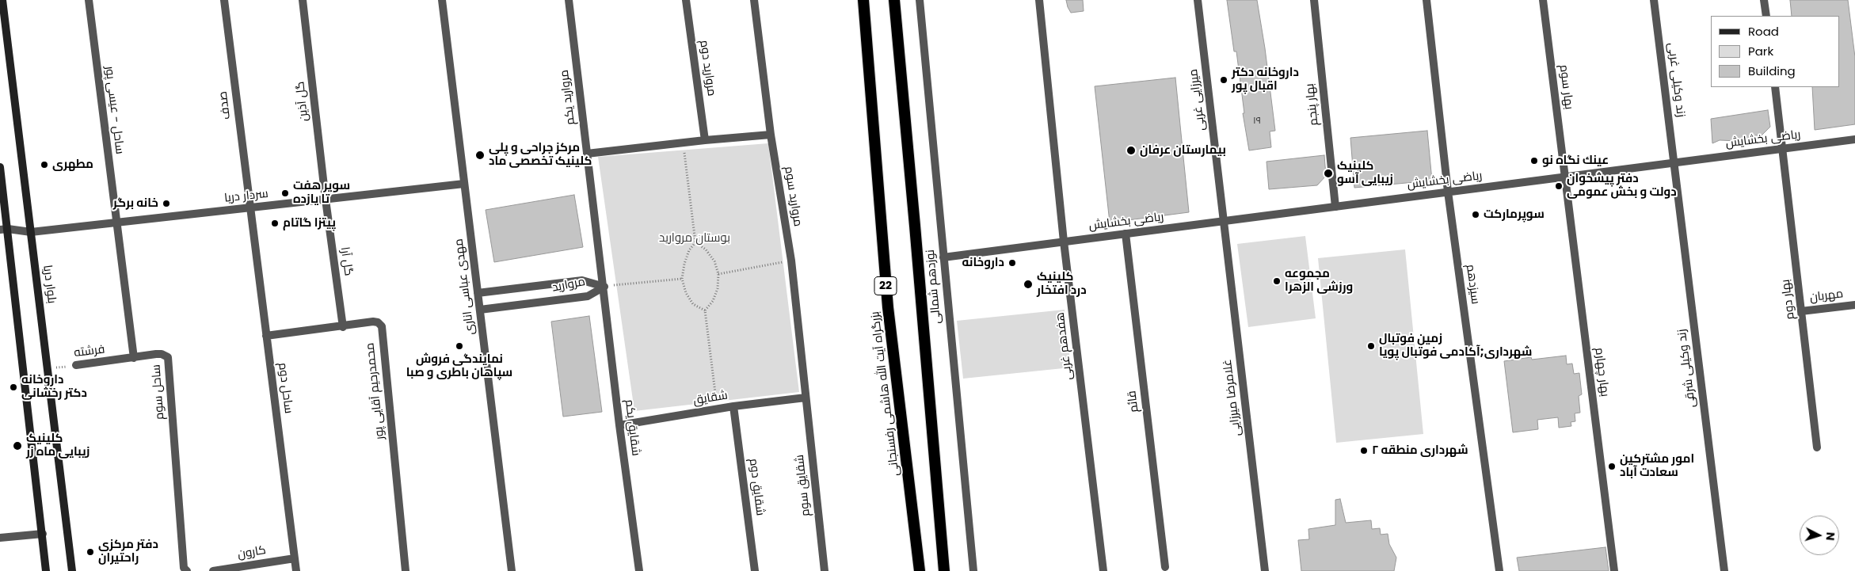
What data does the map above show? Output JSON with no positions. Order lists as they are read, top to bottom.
{
  "streets": {
    "highway": ["22", "بزرگراه آیت الله هاشمی رفسنجانی"],
    "main road": ["بلوار دریا"],
    "street": [
      "مروارید دوم",
      "زند وکیلی غربی",
      "بهار سوم",
      "مروارید یکم",
      "میرزایی غربی",
      "گل آذین",
      "بهار پنجم",
      "صدف",
      "ساحل - عیسی پور",
      "ریاضی بخشایش",
      "سردار دریا",
      "مروارید سوم",
      "گل آرا",
      "سیزدهم",
      "مروارید",
      "مهدی عباسی اناری",
      "نوزدهم شمالی",
      "مهربان",
      "بهار دوم",
      "هفدهم غربی",
      "فرشته",
      "زند وکیلی شرقی",
      "بهار چهارم",
      "ساحل دوم",
      "محمدرحیم آقایی پور",
      "ساحل سوم",
      "غلامرضا میرزایی",
      "شقایق",
      "قائم",
      "شقایق یکم",
      "شقایق سوم",
      "شقایق دوم",
      "کارون"
    ]
  },
  "crossings": [
    ["زند وکیلی غربی", "ریاضی بخشایش"],
    ["زند وکیلی غربی", "زند وکیلی شرقی"],
    ["بهار سوم", "ریاضی بخشایش"],
    ["بهار سوم", "بهار چهارم"],
    ["مروارید یکم", "مروارید"],
    ["مروارید یکم", "شقایق یکم"],
    ["میرزایی غربی", "ریاضی بخشایش"],
    ["میرزایی غربی", "غلامرضا میرزایی"],
    ["گل آذین", "سردار دریا"],
    ["گل آذین", "گل آرا"],
    ["بهار پنجم", "ریاضی بخشایش"],
    ["صدف", "سردار دریا"],
    ["صدف", "ساحل دوم"],
    ["ساحل - عیسی پور", "سردار دریا"],
    ["ساحل - عیسی پور", "ساحل سوم"],
    ["ریاضی بخشایش", "سیزدهم"],
    ["ریاضی بخشایش", "نوزدهم شمالی"],
    ["ریاضی بخشایش", "بهار دوم"],
    ["ریاضی بخشایش", "هفدهم غربی"],
    ["ریاضی بخشایش", "زند وکیلی شرقی"],
    ["ریاضی بخشایش", "بهار چهارم"],
    ["ریاضی بخشایش", "غلامرضا میرزایی"],
    ["ریاضی بخشایش", "قائم"],
    ["سردار دریا", "گل آرا"],
    ["سردار دریا", "بلوار دریا"],
    ["سردار دریا", "مهدی عباسی اناری"],
    ["سردار دریا", "ساحل دوم"],
    ["سردار دریا", "ساحل سوم"],
    ["مروارید سوم", "شقایق"],
    ["مروارید سوم", "شقایق سوم"],
    ["گل آرا", "محمدرحیم آقایی پور"],
    ["بلوار دریا", "فرشته"],
    ["مروارید", "مهدی عباسی اناری"],
    ["مروارید", "شقایق یکم"],
    ["مهربان", "بهار دوم"],
    ["فرشته", "ساحل سوم"],
    ["ساحل دوم", "محمدرحیم آقایی پور"],
    ["ساحل دوم", "کارون"],
    ["شقایق", "شقایق یکم"],
    ["شقایق", "شقایق سوم"],
    ["شقایق", "شقایق دوم"]
  ],
  "parks": ["بوستان مروارید"],
  "places": [
    "داروخانه دکتر اقبال پور",
    "بیمارستان عرفان",
    "مرکز جراحی و پلی کلینیک تخصصی ماد",
    "عينك نگاه نو",
    "مطهری",
    "کلینیک زیبایی آسو",
    "دفتر پیشخوان دولت و بخش عمومی",
    "سوپر هفت تا یازده",
    "خانه برگر",
    "سوپرمارکت",
    "پیتزا گاتام",
    "داروخانه",
    "مجموعه ورزشی الزهرا",
    "کلینیک درد افتخار",
    "نمایندگی فروش سپاهان باطری و صبا",
    "زمین فوتبال شهرداری;آکادمی فوتبال پویا",
    "داروخانه دکتر رخشانی",
    "کلینیک زیبایی ماه زر",
    "شهرداری منطقه ۲",
    "امور مشترکین سعادت آباد",
    "دفتر مرکزی راحتیران"
  ],
  "house_numbers": ["۱۹"],
  "legend": ["Road", "Park", "Building"],
  "north": "right"
}
